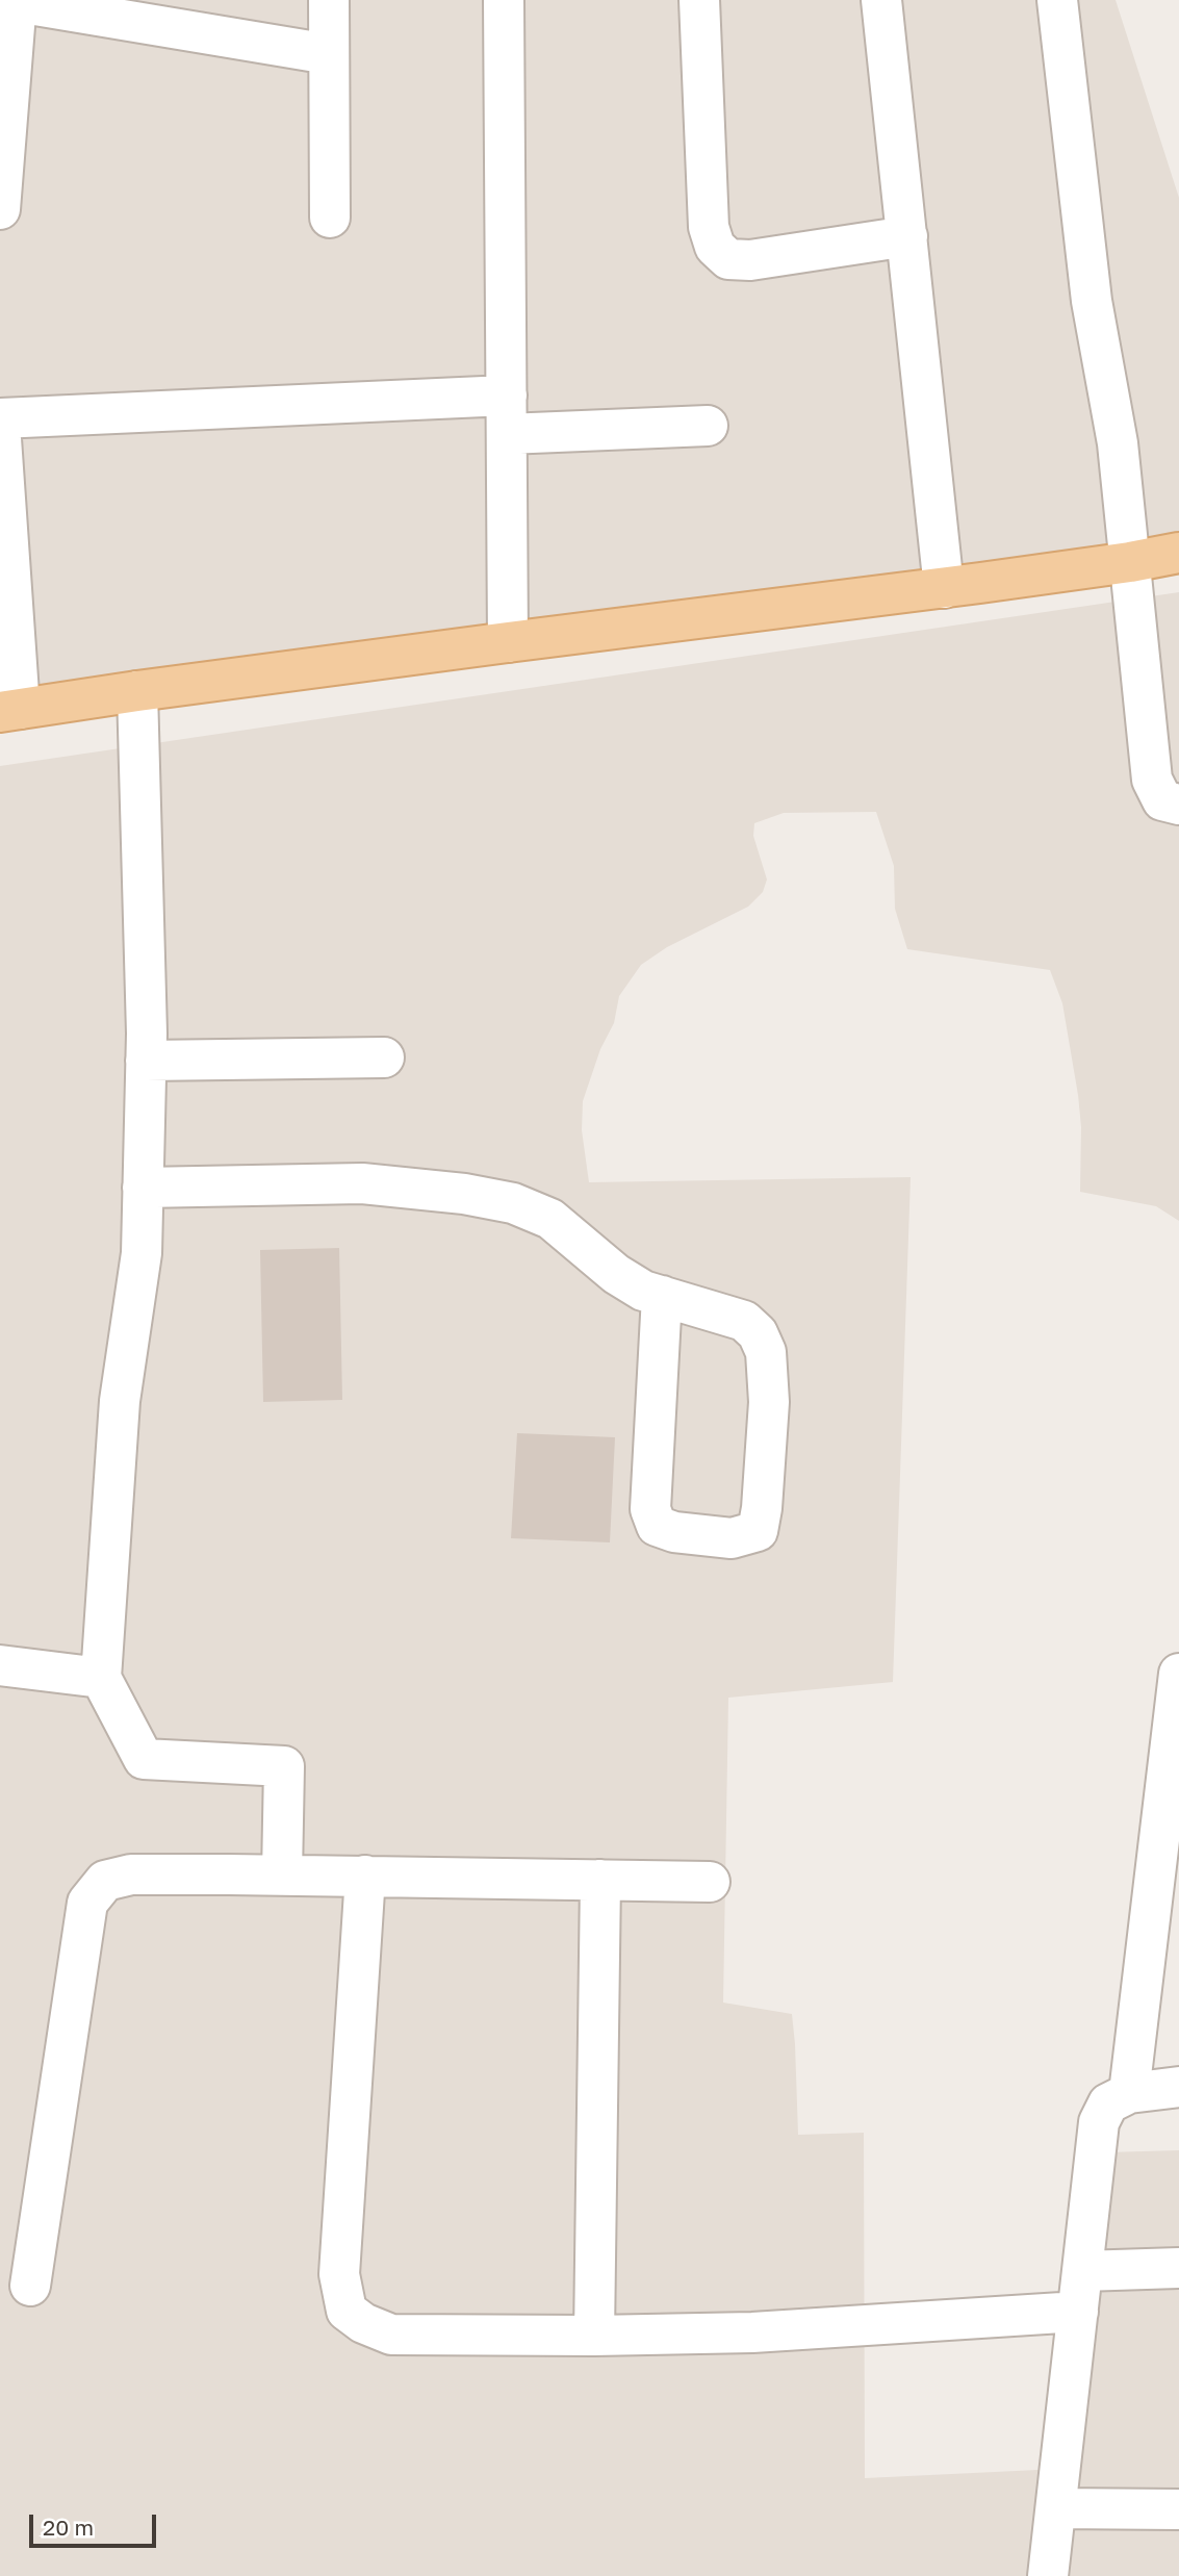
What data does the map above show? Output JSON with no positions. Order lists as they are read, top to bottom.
{
  "scale_bar": "20 m"
}
